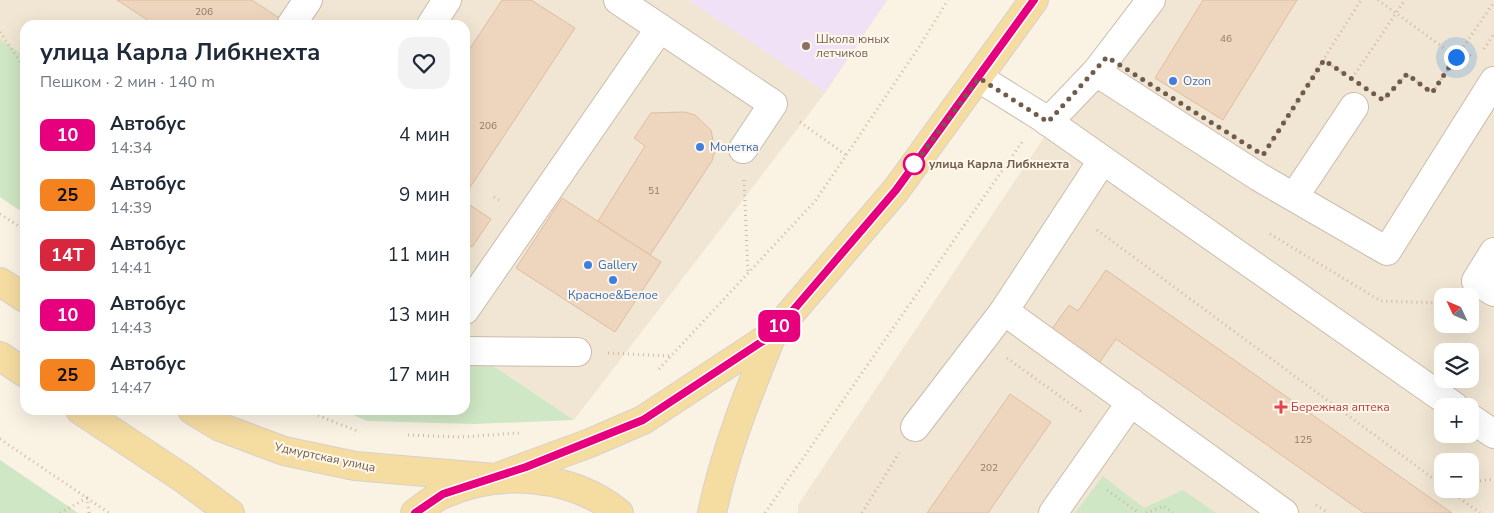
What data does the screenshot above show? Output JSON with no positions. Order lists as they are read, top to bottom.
{
  "streets": {
    "main road": ["Удмуртская улица"]
  },
  "places": {
    "other": [
      "Школа юных летчиков",
      "Ozon",
      "Монетка",
      "улица Карла Либкнехта",
      "Gallery",
      "Красное&Белое"
    ],
    "health": ["Бережная аптека"]
  },
  "lines": ["bus line 10"],
  "house_numbers": [
    "206",
    "46",
    "206",
    "51",
    "125",
    "202"
  ],
  "north": "top left",
  "page": {
    "on_map": "10",
    "heading": ["улица Карла Либкнехта", "Пешком · 2 мин · 140 m"],
    "list": [
      {
        "mark": "10",
        "name": "Автобус",
        "note": "14:34",
        "value": "4 мин"
      },
      {
        "mark": "25",
        "name": "Автобус",
        "note": "14:39",
        "value": "9 мин"
      },
      {
        "mark": "14Т",
        "name": "Автобус",
        "note": "14:41",
        "value": "11 мин"
      },
      {
        "mark": "10",
        "name": "Автобус",
        "note": "14:43",
        "value": "13 мин"
      },
      {
        "mark": "25",
        "name": "Автобус",
        "note": "14:47",
        "value": "17 мин"
      }
    ],
    "map_buttons": ["+", "−"]
  }
}
